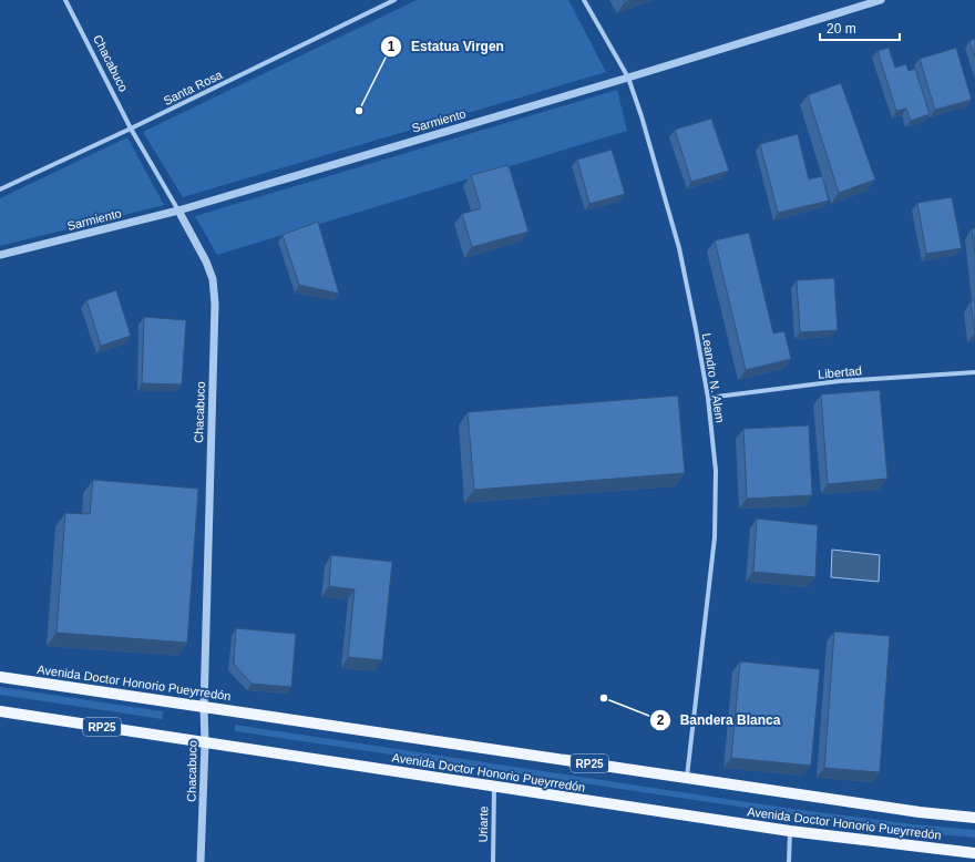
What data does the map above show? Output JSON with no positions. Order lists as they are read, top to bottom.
{
  "streets": {
    "main road": ["Avenida Doctor Honorio Pueyrredón", "RP25"],
    "street": [
      "Chacabuco",
      "Santa Rosa",
      "Sarmiento",
      "Libertad",
      "Leandro N. Alem",
      "Uriarte"
    ]
  },
  "crossings": [
    ["Chacabuco", "Santa Rosa"],
    ["Chacabuco", "Sarmiento"],
    ["Chacabuco", "Avenida Doctor Honorio Pueyrredón"],
    ["Sarmiento", "Leandro N. Alem"],
    ["Libertad", "Leandro N. Alem"],
    ["Leandro N. Alem", "Avenida Doctor Honorio Pueyrredón"],
    ["Avenida Doctor Honorio Pueyrredón", "Uriarte"]
  ],
  "places": ["Estatua Virgen", "Bandera Blanca"],
  "scale_bar": "20 m"
}
